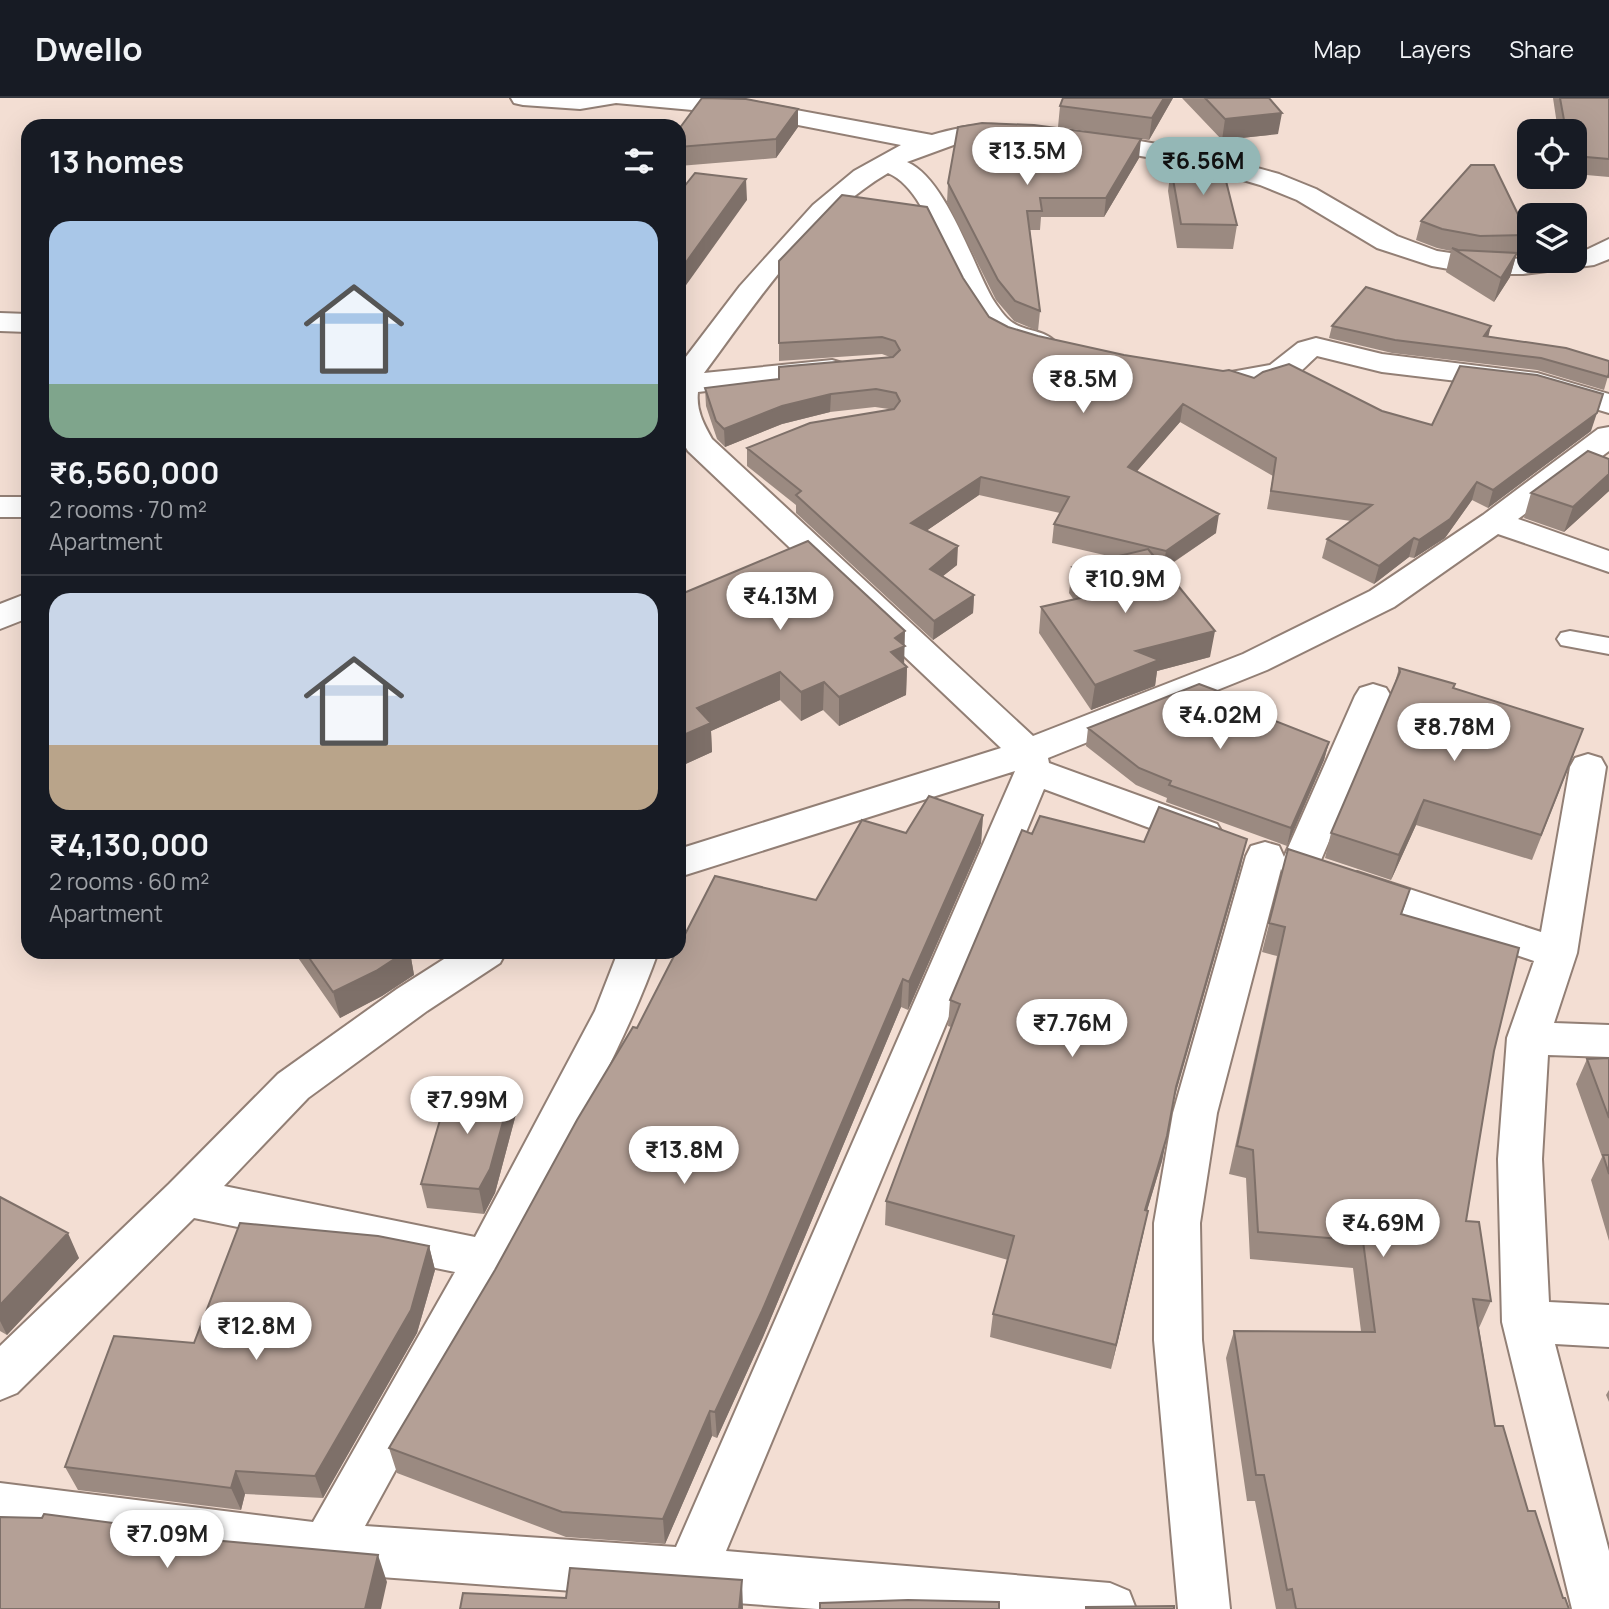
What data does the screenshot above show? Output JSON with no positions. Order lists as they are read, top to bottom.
{
  "page": {
    "header": "Dwello",
    "nav": ["Map", "Layers", "Share"],
    "heading": "13 homes",
    "price": [
      "₹13.5M",
      "₹6.56M",
      "₹8.5M",
      "₹10.9M",
      "₹4.13M",
      "₹4.02M",
      "₹8.78M",
      "₹7.76M",
      "₹7.99M",
      "₹13.8M",
      "₹4.69M",
      "₹12.8M",
      "₹7.09M"
    ],
    "list": [
      {
        "name": "₹6,560,000",
        "note": "2 rooms · 70 m² · Apartment"
      },
      {
        "name": "₹4,130,000",
        "note": "2 rooms · 60 m² · Apartment"
      }
    ]
  }
}
